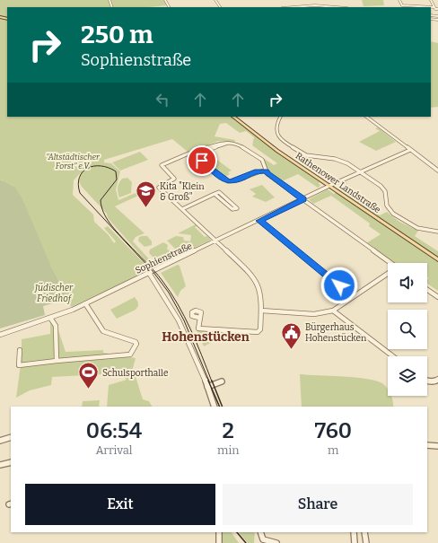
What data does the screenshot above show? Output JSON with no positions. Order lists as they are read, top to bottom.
{
  "streets": {
    "main road": ["Rathenower Landstraße"],
    "street": ["Sophienstraße"]
  },
  "crossings": [
    ["Rathenower Landstraße", "Sophienstraße"]
  ],
  "districts": ["Hohenstücken"],
  "parks": ["\"Altstädtischer Forst\" e.V.", "Jüdischer Friedhof"],
  "places": {
    "school or university": ["Kita \"Klein & Groß\""],
    "public building": ["Bürgerhaus Hohenstücken"],
    "sports": ["Schulsporthalle"]
  },
  "page": {
    "turn": ["250 m", "Sophienstraße"],
    "eta": [
      "06:54",
      "Arrival",
      "2",
      "min",
      "760",
      "m"
    ],
    "buttons": ["Exit", "Share"]
  }
}
